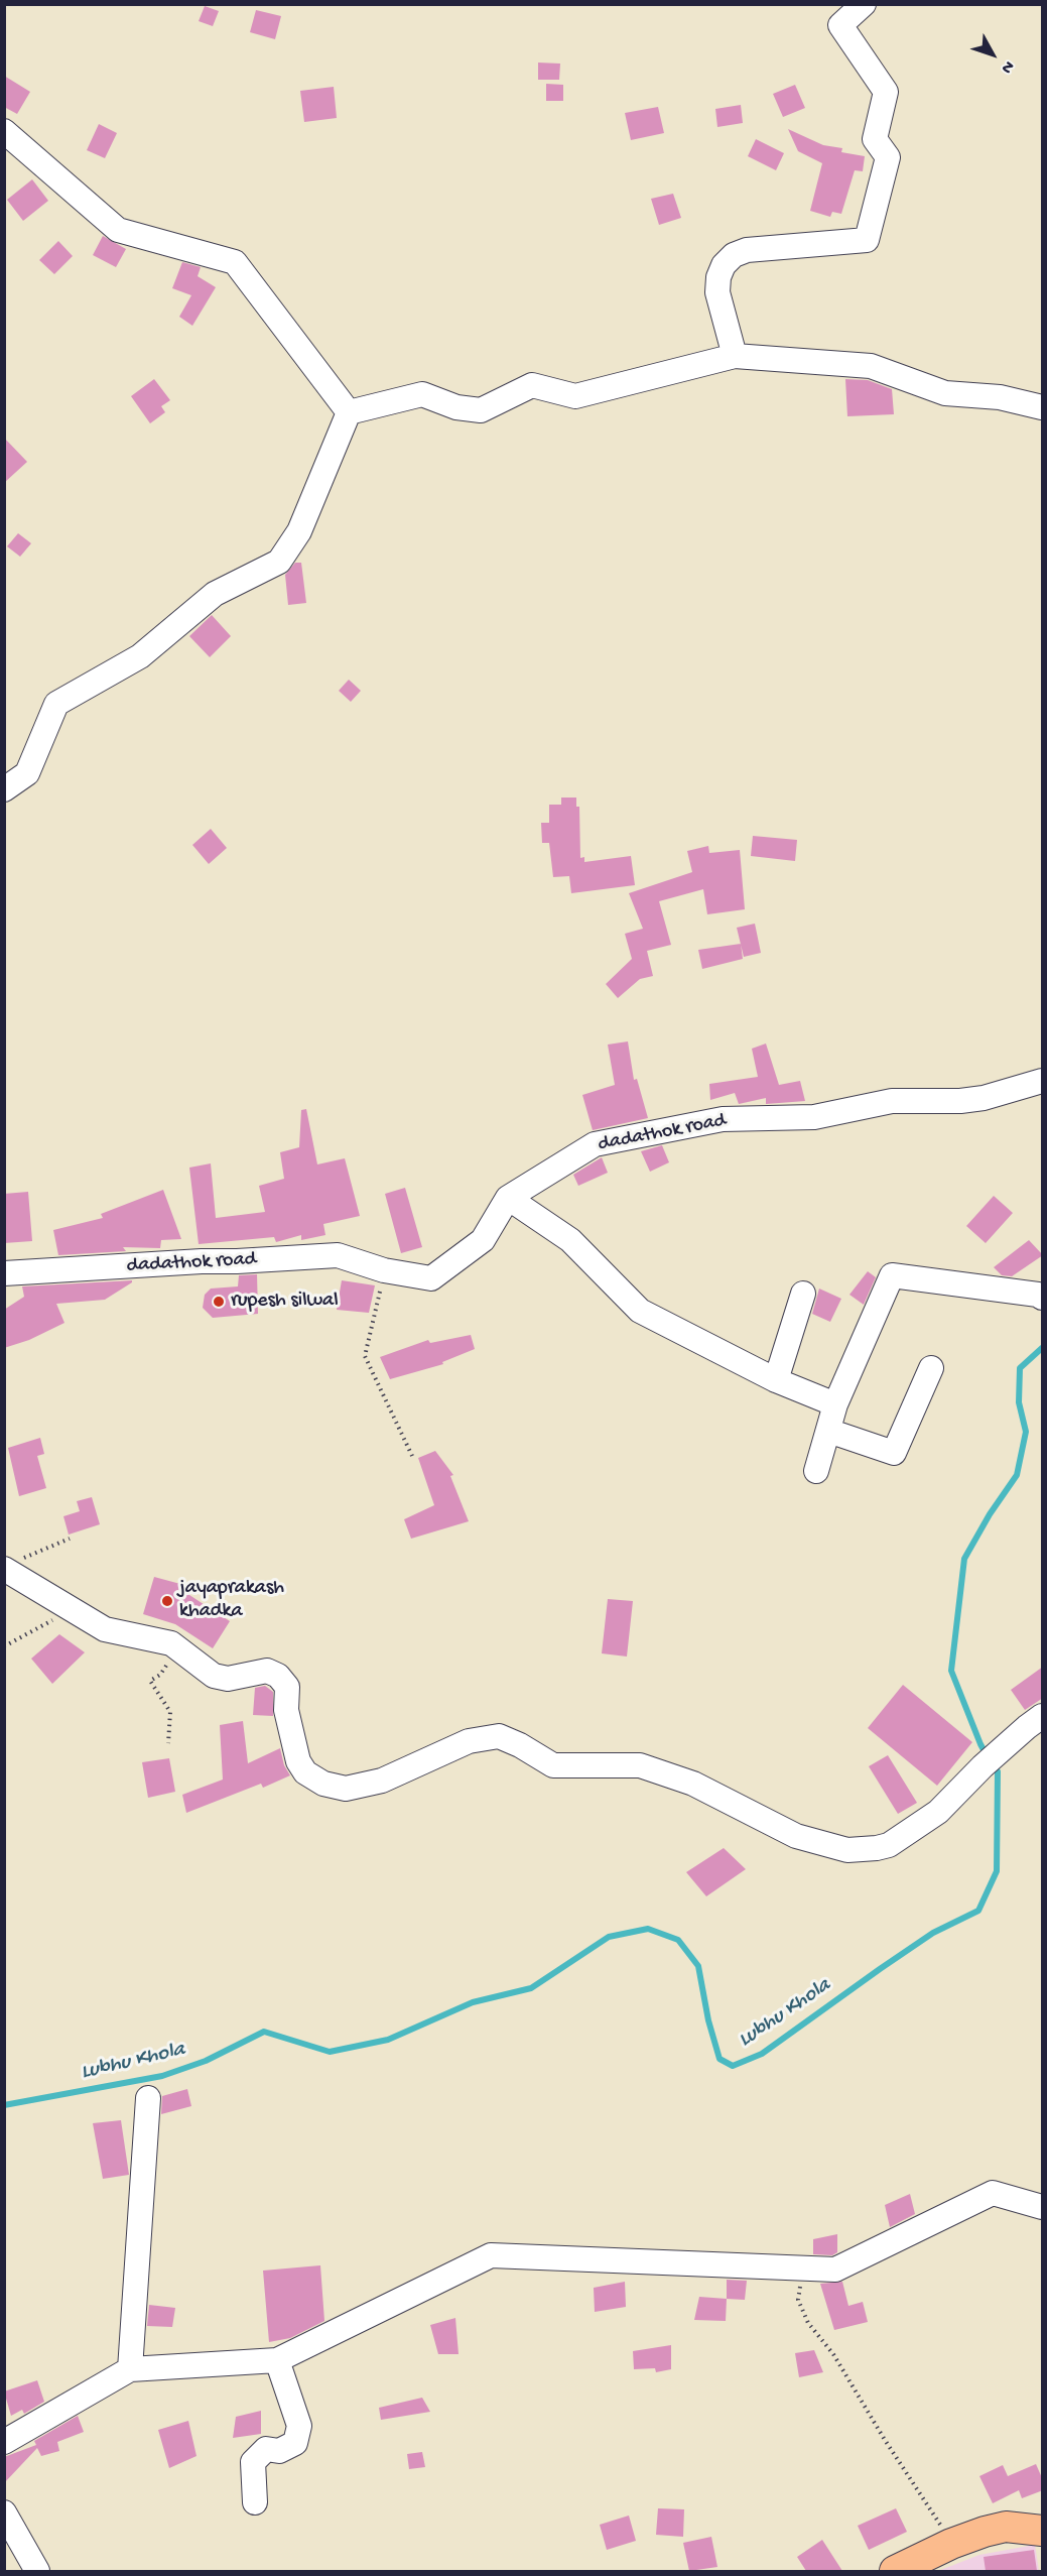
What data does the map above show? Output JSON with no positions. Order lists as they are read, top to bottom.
{
  "streets": {
    "street": ["dadathok road"]
  },
  "water": ["Lubhu Khola"],
  "places": ["rupesh silwal", "jayaprakash khadka"],
  "north": "bottom right"
}
